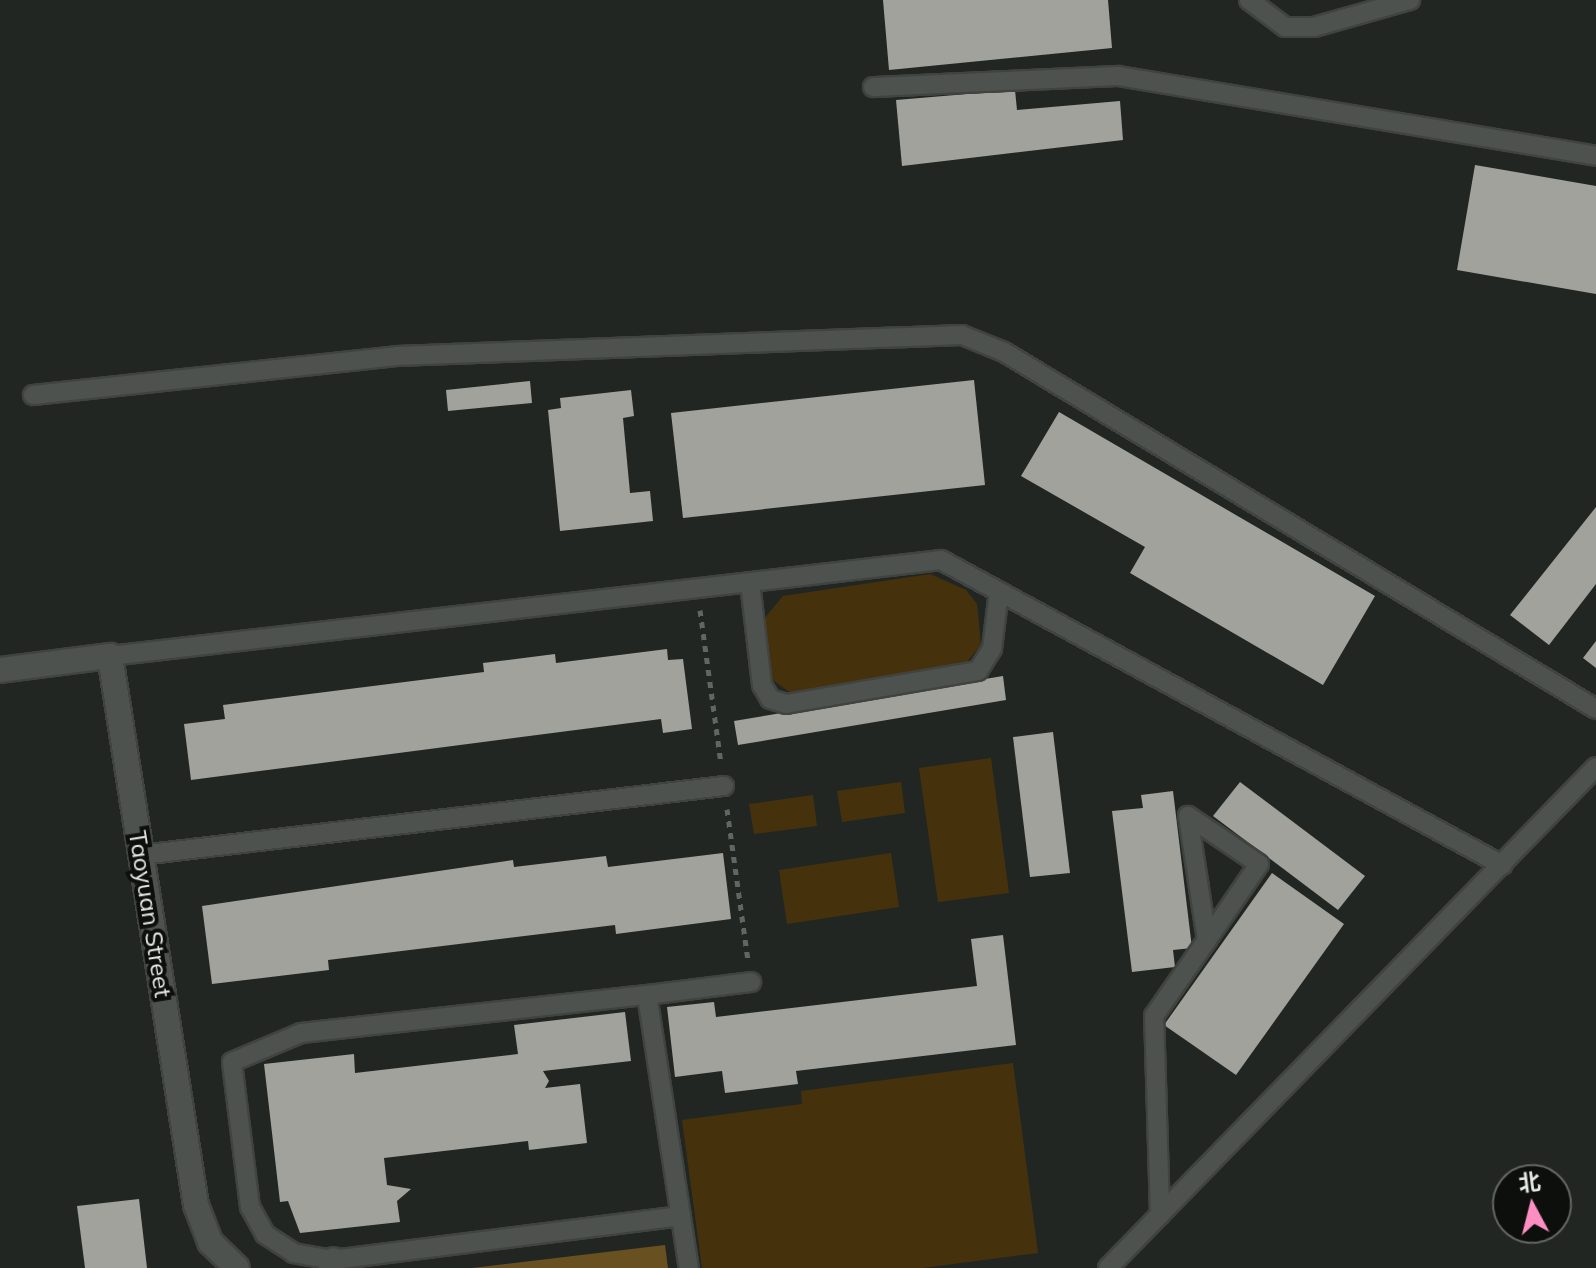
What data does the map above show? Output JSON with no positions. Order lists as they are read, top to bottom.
{
  "streets": {
    "street": ["Taoyuan Street"]
  },
  "north": "top"
}
